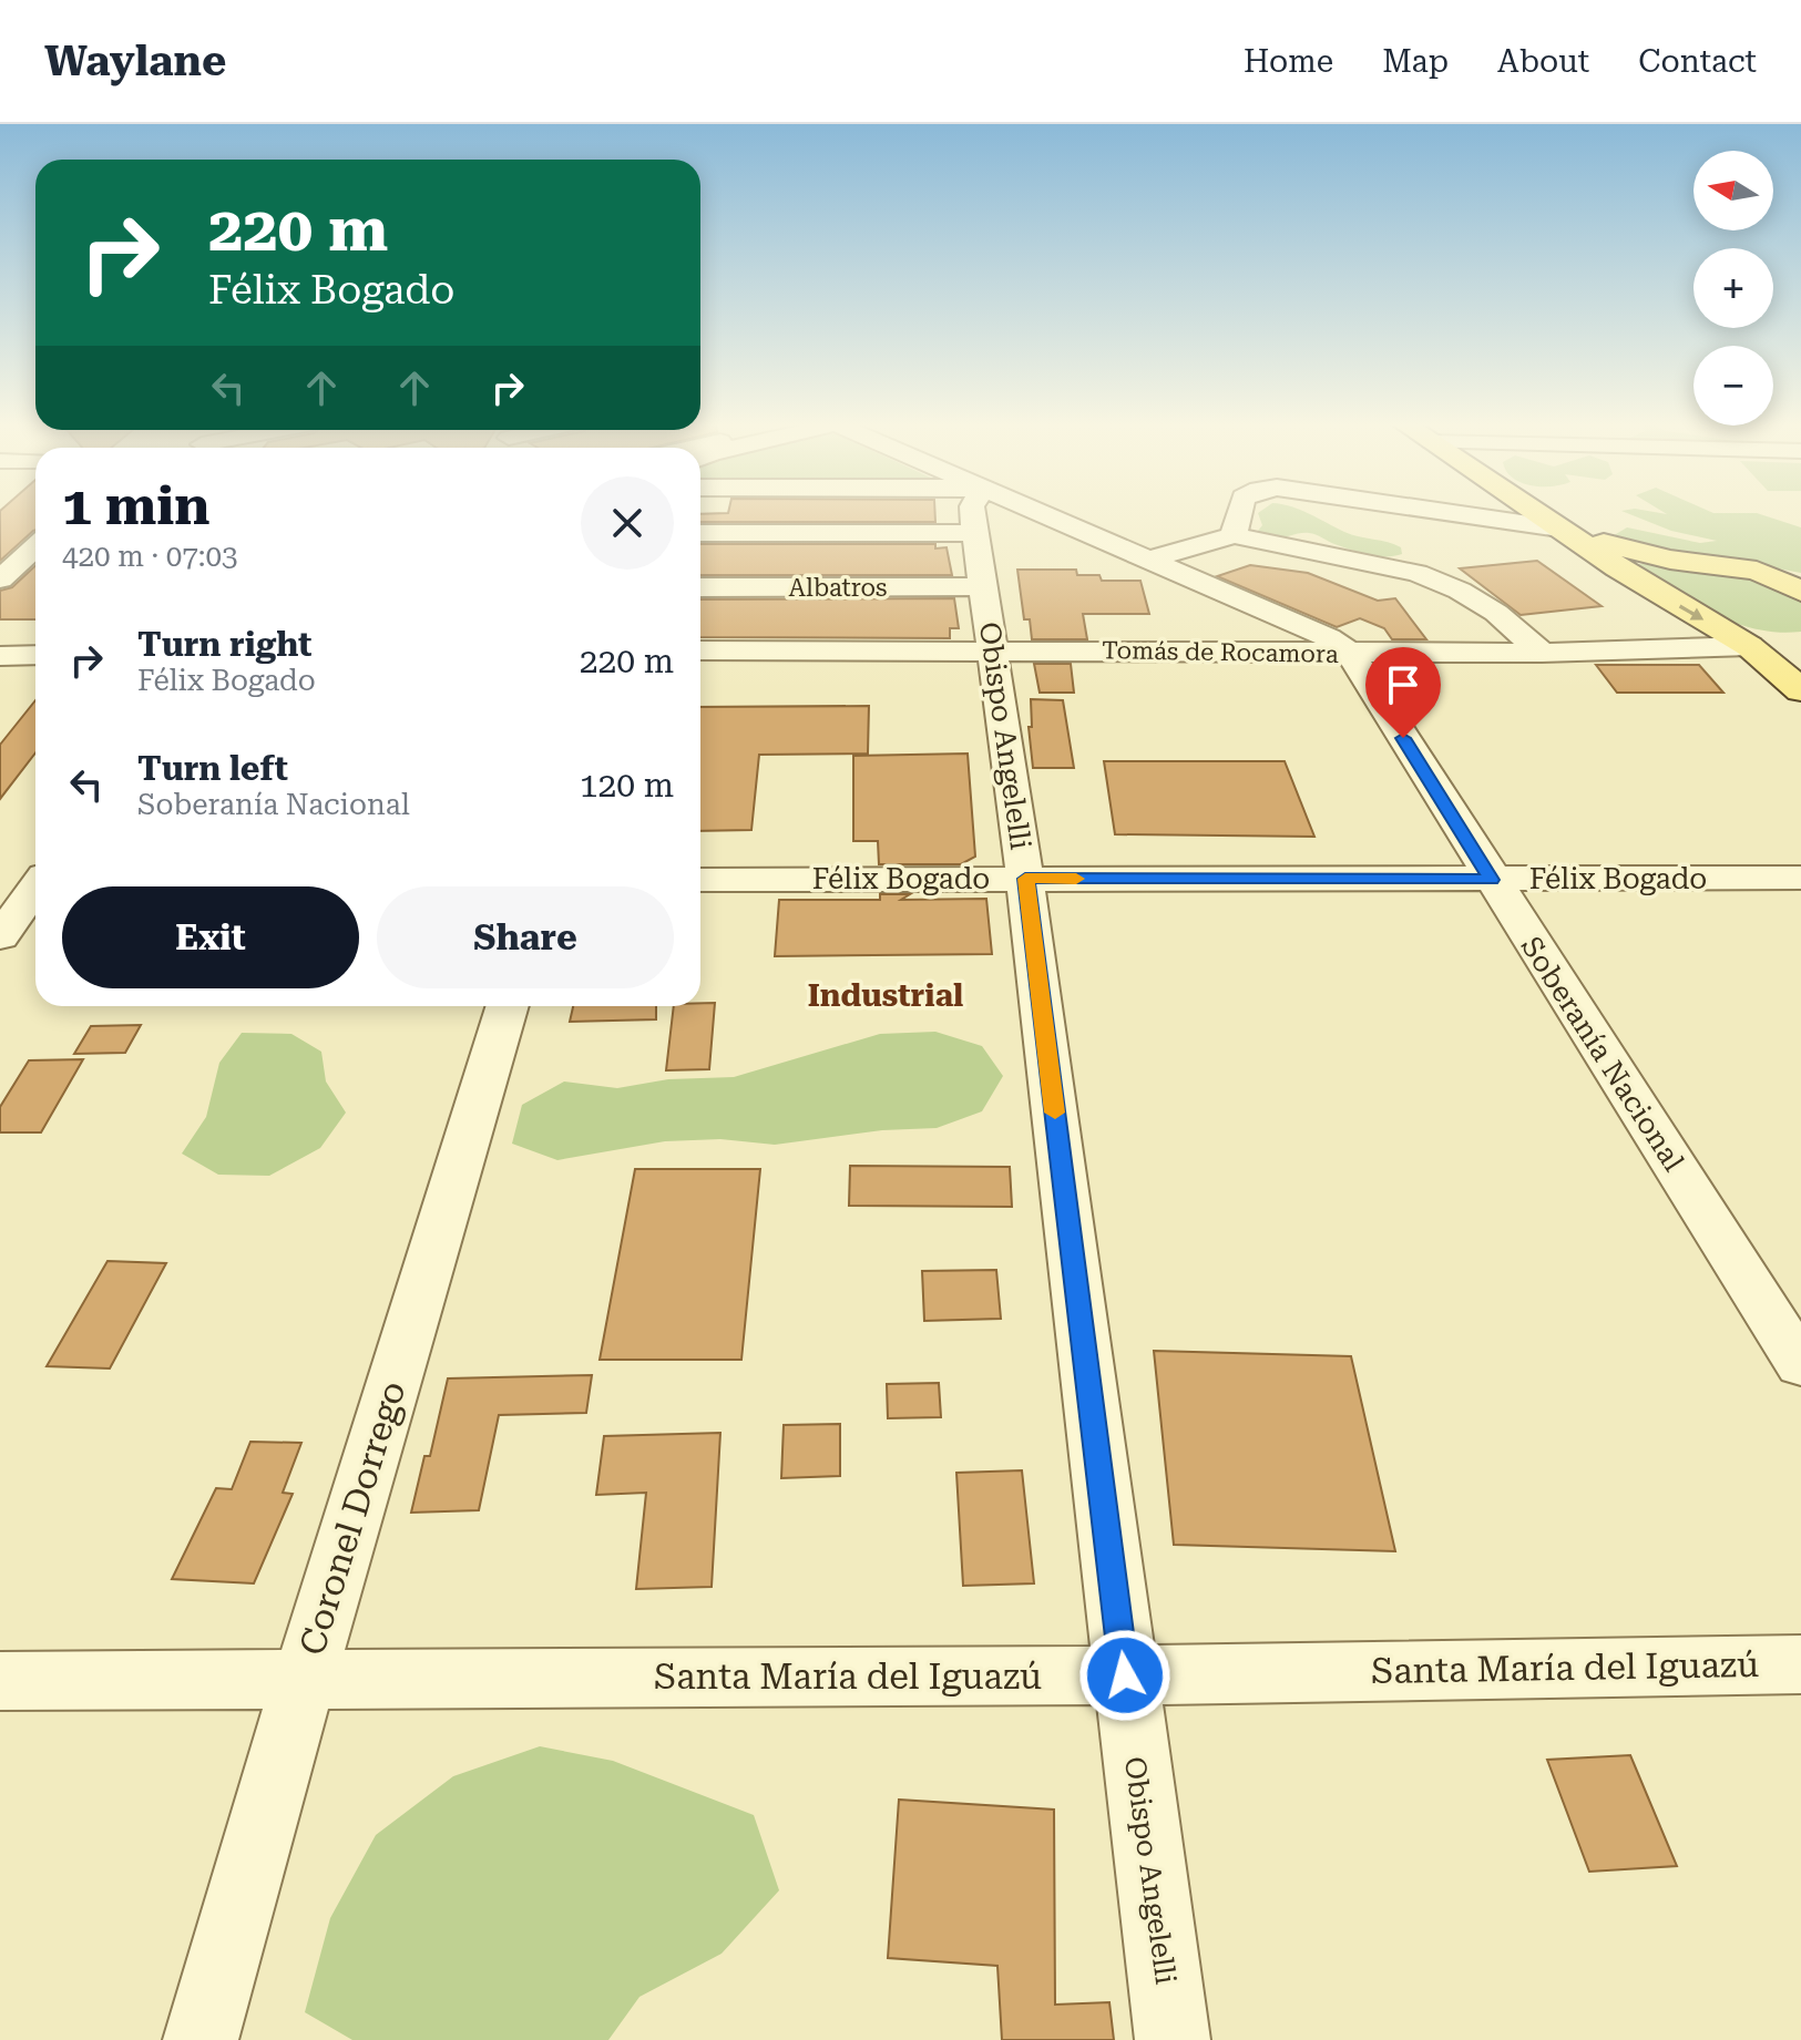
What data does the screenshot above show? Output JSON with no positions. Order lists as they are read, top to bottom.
{
  "streets": {
    "street": [
      "Albatros",
      "Tomás de Rocamora",
      "Obispo Angelelli",
      "Félix Bogado",
      "Soberanía Nacional",
      "Coronel Dorrego",
      "Santa María del Iguazú"
    ]
  },
  "crossings": [
    ["Albatros", "Obispo Angelelli"],
    ["Tomás de Rocamora", "Obispo Angelelli"],
    ["Tomás de Rocamora", "Soberanía Nacional"],
    ["Obispo Angelelli", "Félix Bogado"],
    ["Obispo Angelelli", "Santa María del Iguazú"],
    ["Félix Bogado", "Soberanía Nacional"],
    ["Coronel Dorrego", "Santa María del Iguazú"]
  ],
  "districts": ["Industrial"],
  "north": "left",
  "page": {
    "header": "Waylane",
    "nav": [
      "Home",
      "Map",
      "About",
      "Contact"
    ],
    "map_buttons": ["+", "−"],
    "turn": ["220 m", "Félix Bogado"],
    "heading": ["1 min", "420 m · 07:03"],
    "list": [
      {
        "name": "Turn right",
        "note": "Félix Bogado",
        "value": "220 m"
      },
      {
        "name": "Turn left",
        "note": "Soberanía Nacional",
        "value": "120 m"
      }
    ],
    "buttons": ["Exit", "Share"]
  }
}
